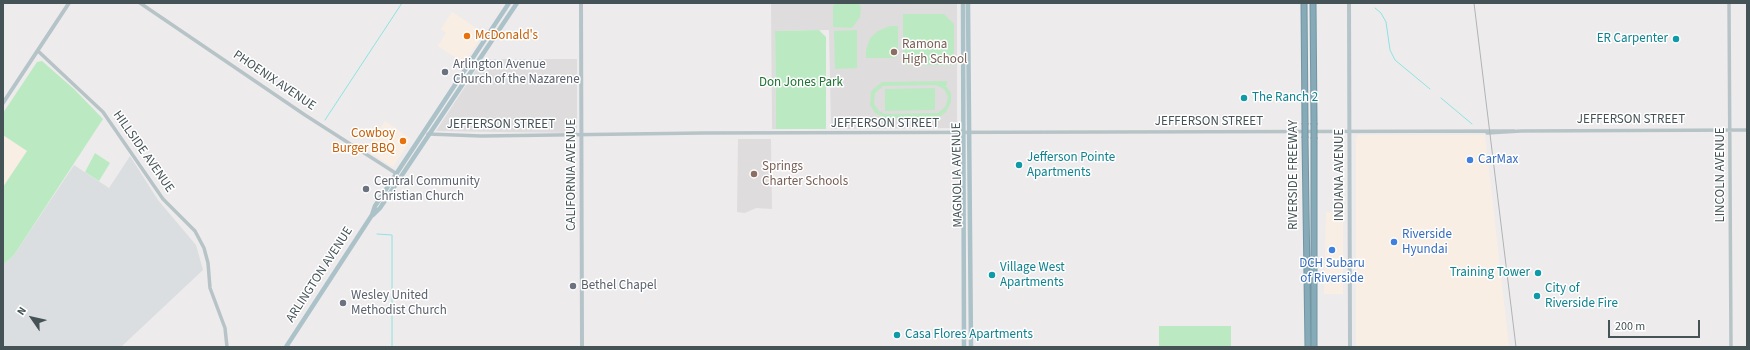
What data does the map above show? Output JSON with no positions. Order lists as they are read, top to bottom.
{
  "streets": {
    "highway": ["RIVERSIDE FREEWAY"],
    "main road": [
      "CALIFORNIA AVENUE",
      "MAGNOLIA AVENUE",
      "INDIANA AVENUE",
      "ARLINGTON AVENUE"
    ],
    "street": [
      "PHOENIX AVENUE",
      "JEFFERSON STREET",
      "HILLSIDE AVENUE",
      "LINCOLN AVENUE"
    ]
  },
  "crossings": [
    ["PHOENIX AVENUE", "ARLINGTON AVENUE"],
    ["JEFFERSON STREET", "CALIFORNIA AVENUE"],
    ["JEFFERSON STREET", "MAGNOLIA AVENUE"],
    ["JEFFERSON STREET", "INDIANA AVENUE"],
    ["JEFFERSON STREET", "LINCOLN AVENUE"],
    ["JEFFERSON STREET", "ARLINGTON AVENUE"]
  ],
  "parks": ["Don Jones Park"],
  "places": [
    "McDonald's",
    "ER Carpenter",
    "Ramona High School",
    "Arlington Avenue Church of the Nazarene",
    "The Ranch 2",
    "Cowboy Burger BBQ",
    "CarMax",
    "Jefferson Pointe Apartments",
    "Springs Charter Schools",
    "Central Community Christian Church",
    "Riverside Hyundai",
    "DCH Subaru of Riverside",
    "Training Tower",
    "Village West Apartments",
    "Bethel Chapel",
    "City of Riverside Fire",
    "Wesley United Methodist Church",
    "Casa Flores Apartments"
  ],
  "scale_bar": "200 m",
  "north": "top left"
}
